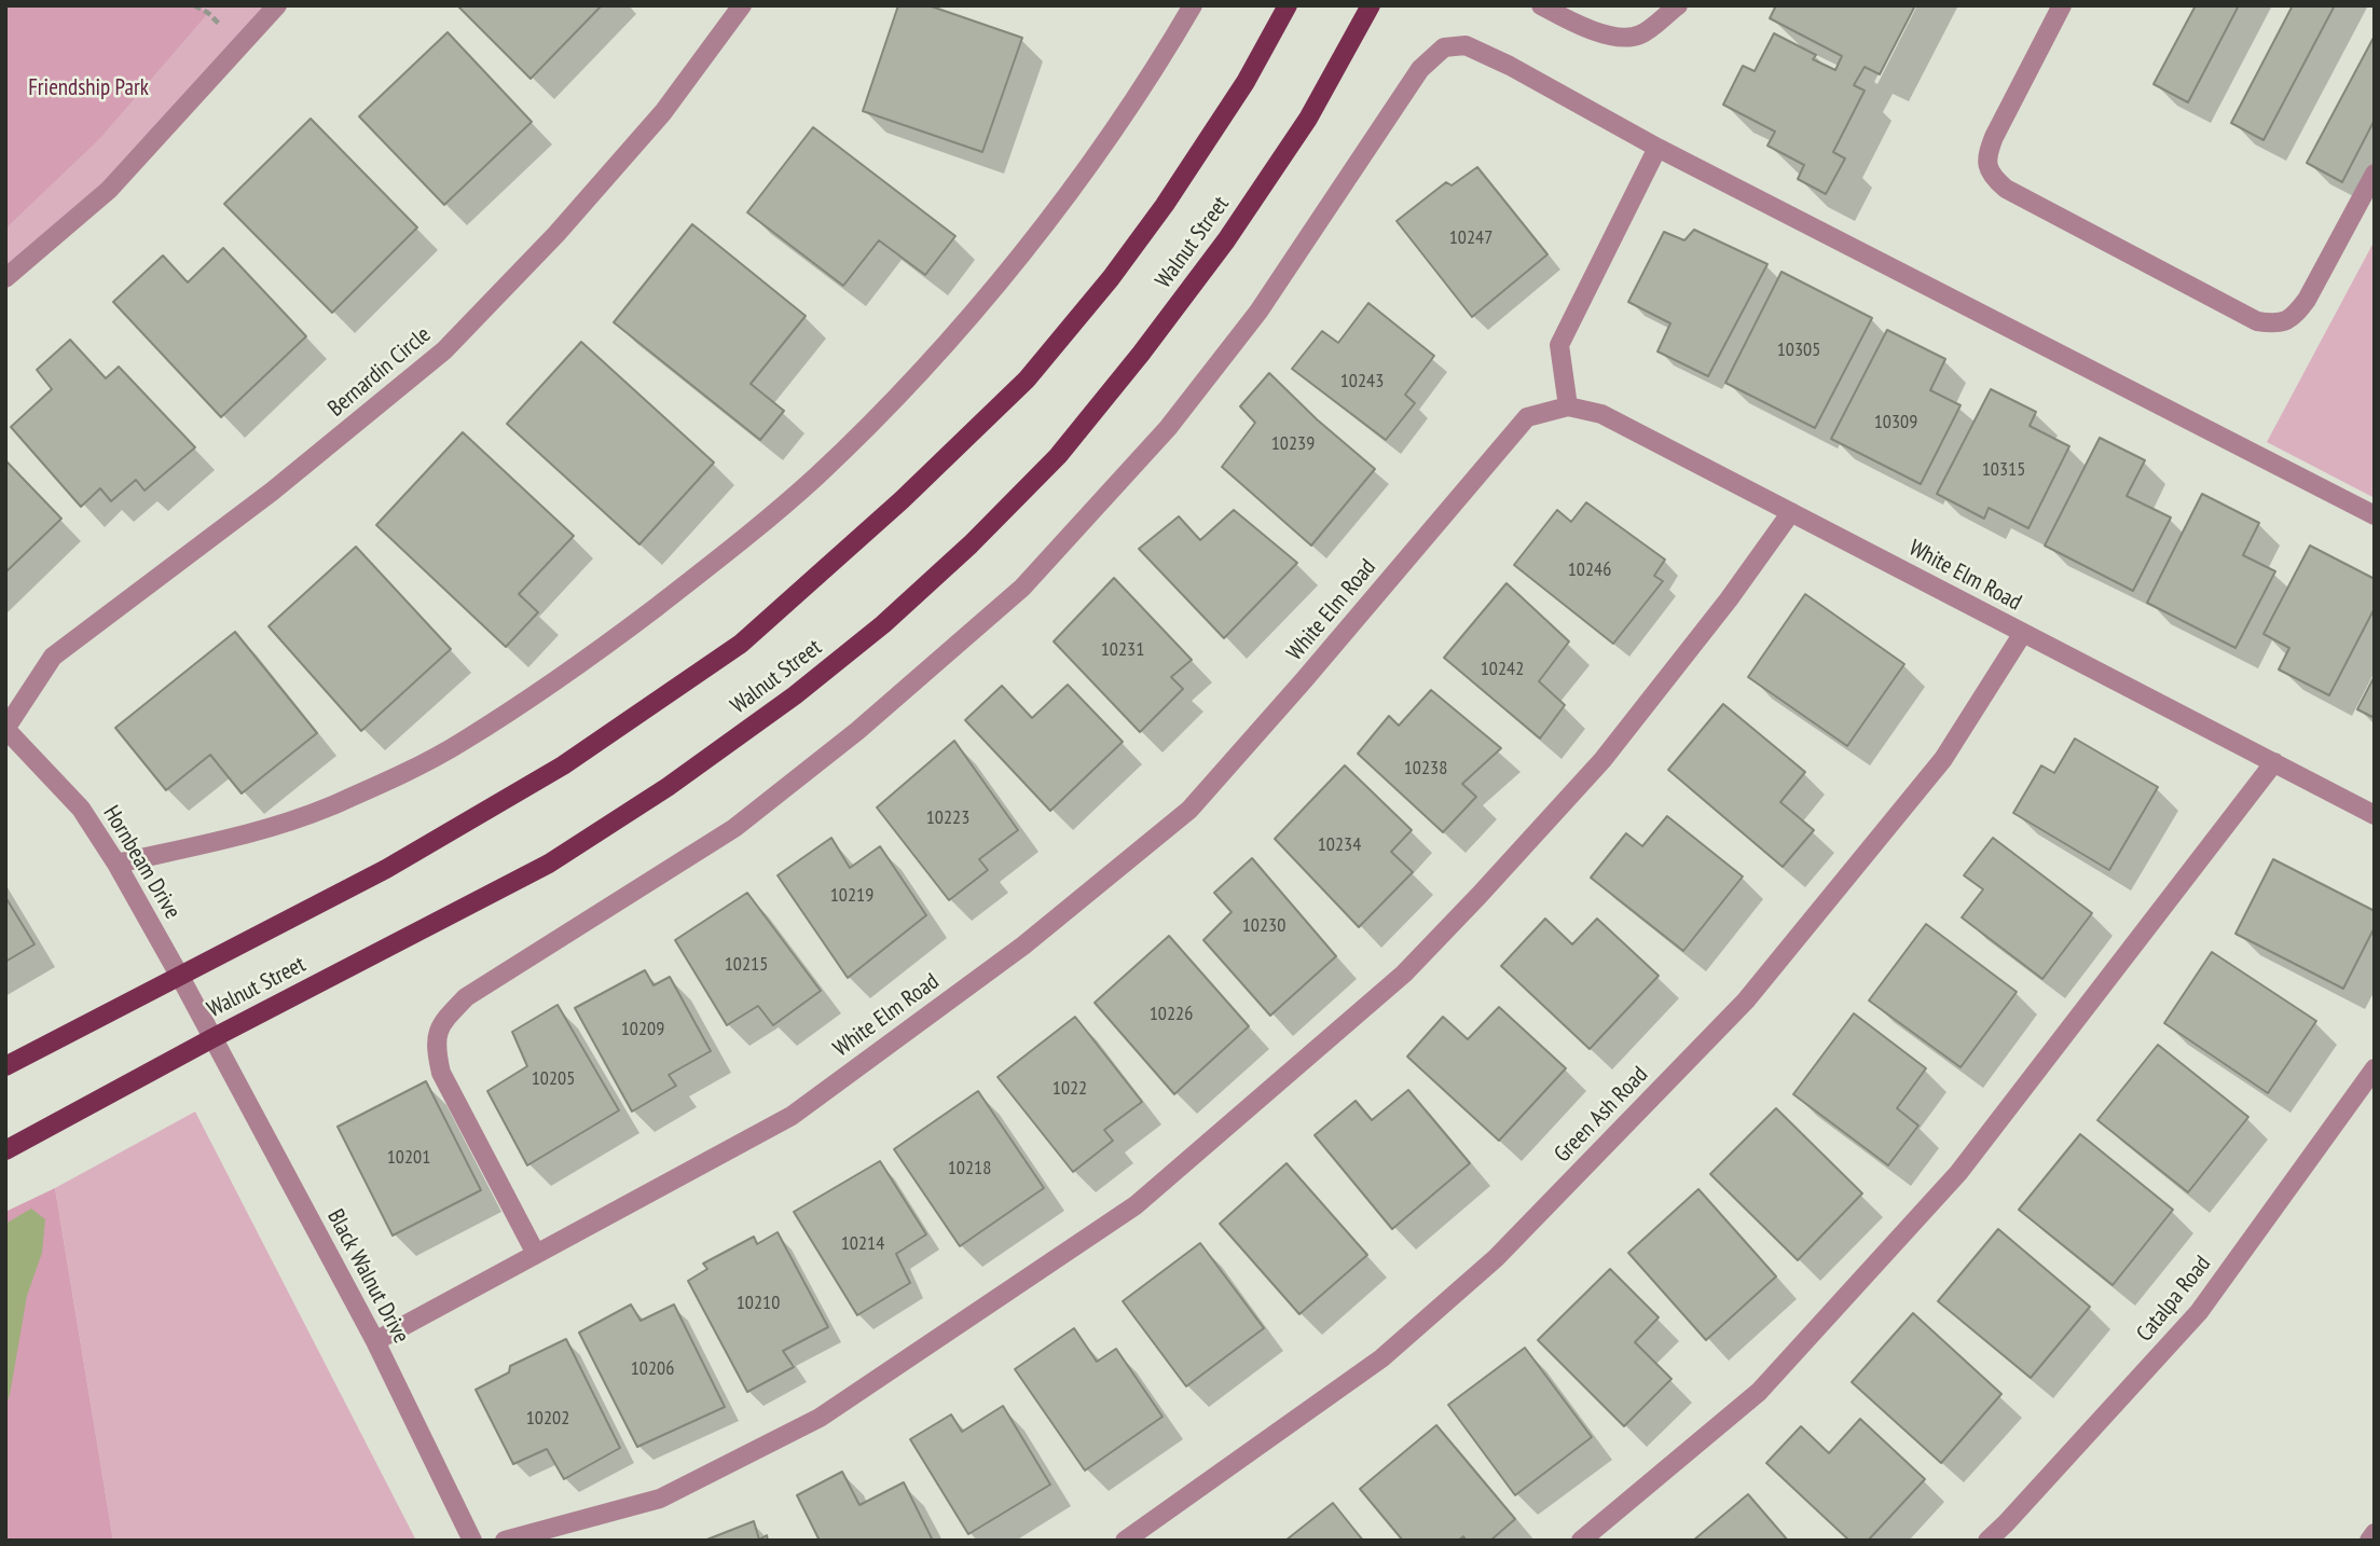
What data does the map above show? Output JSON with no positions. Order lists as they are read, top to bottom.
{
  "streets": {
    "main road": ["Walnut Street"],
    "street": [
      "Bernardin Circle",
      "White Elm Road",
      "Hornbeam Drive",
      "Green Ash Road",
      "Black Walnut Drive",
      "Catalpa Road"
    ]
  },
  "crossings": [
    ["Walnut Street", "Hornbeam Drive"],
    ["Walnut Street", "Black Walnut Drive"],
    ["Bernardin Circle", "Hornbeam Drive"],
    ["White Elm Road", "Green Ash Road"],
    ["White Elm Road", "Black Walnut Drive"],
    ["Hornbeam Drive", "Black Walnut Drive"]
  ],
  "parks": ["Friendship Park"],
  "house_numbers": [
    "10247",
    "10305",
    "10243",
    "10309",
    "10239",
    "10315",
    "10246",
    "10231",
    "10242",
    "10238",
    "10223",
    "10234",
    "10219",
    "10230",
    "10215",
    "10226",
    "10209",
    "10205",
    "1022",
    "10201",
    "10218",
    "10214",
    "10210",
    "10206",
    "10202"
  ]
}
